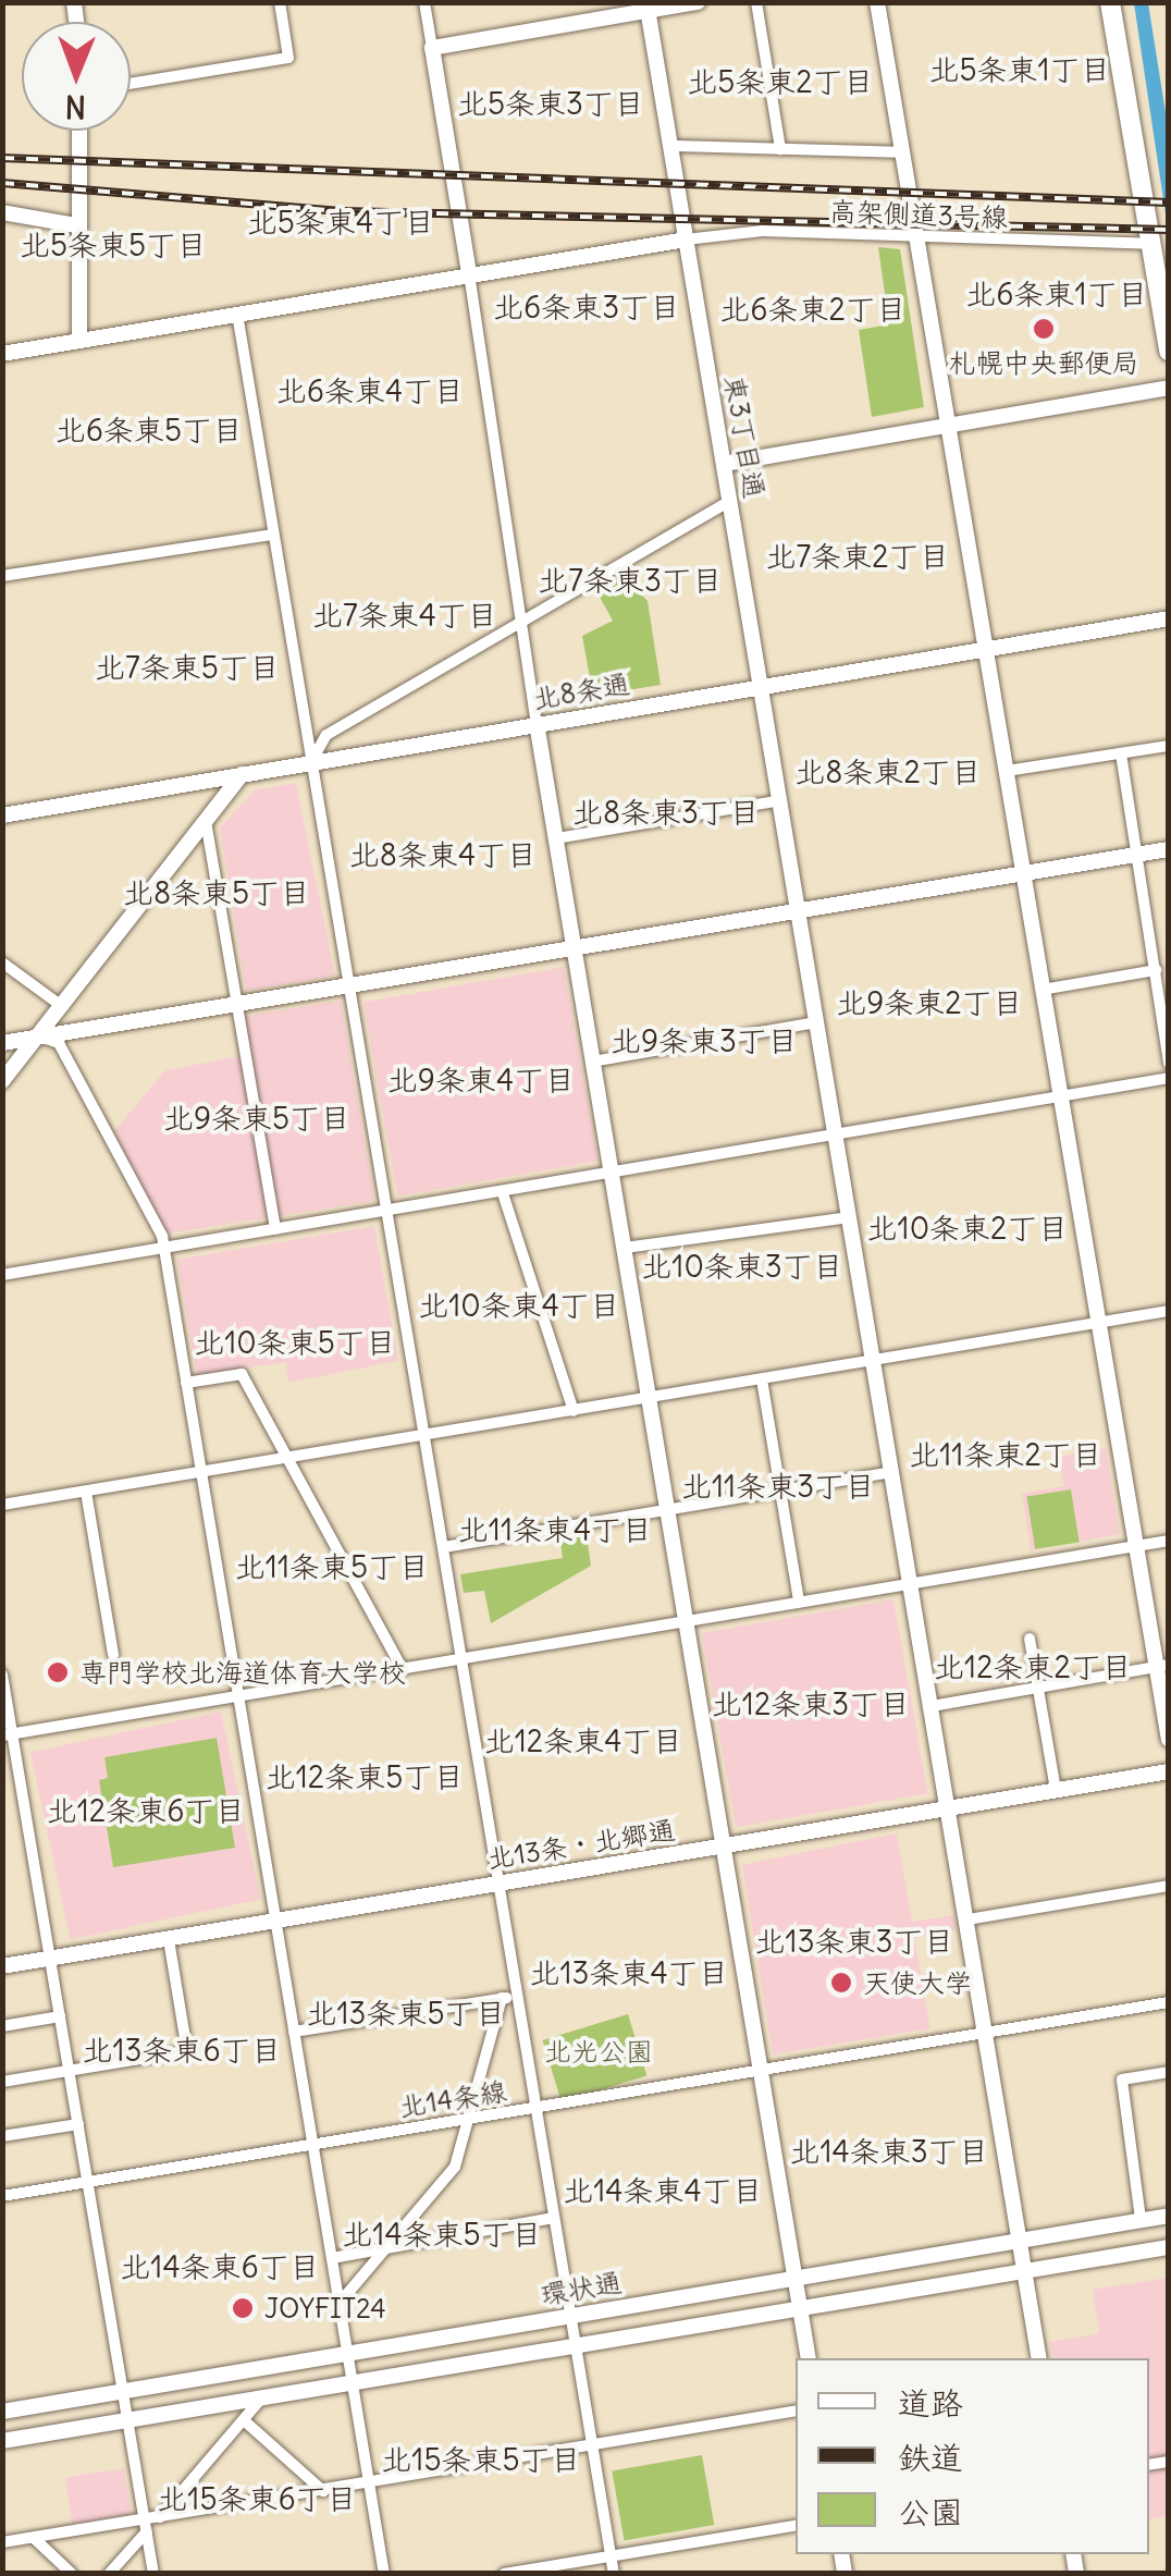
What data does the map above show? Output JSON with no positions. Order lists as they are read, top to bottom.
{
  "streets": {
    "street": [
      "高架側道3号線",
      "東3丁目通",
      "北8条通",
      "北13条・北郷通",
      "北14条線",
      "環状通"
    ]
  },
  "crossings": [
    ["高架側道3号線", "東3丁目通"],
    ["東3丁目通", "北8条通"],
    ["東3丁目通", "北13条・北郷通"],
    ["東3丁目通", "北14条線"],
    ["東3丁目通", "環状通"]
  ],
  "districts": [
    "北5条東1丁目",
    "北5条東2丁目",
    "北5条東3丁目",
    "北5条東4丁目",
    "北5条東5丁目",
    "北6条東1丁目",
    "北6条東3丁目",
    "北6条東2丁目",
    "北6条東4丁目",
    "北6条東5丁目",
    "北7条東2丁目",
    "北7条東3丁目",
    "北7条東4丁目",
    "北7条東5丁目",
    "北8条東2丁目",
    "北8条東3丁目",
    "北8条東4丁目",
    "北8条東5丁目",
    "北9条東2丁目",
    "北9条東3丁目",
    "北9条東4丁目",
    "北9条東5丁目",
    "北10条東2丁目",
    "北10条東3丁目",
    "北10条東4丁目",
    "北10条東5丁目",
    "北11条東2丁目",
    "北11条東3丁目",
    "北11条東4丁目",
    "北11条東5丁目",
    "北12条東2丁目",
    "北12条東3丁目",
    "北12条東4丁目",
    "北12条東5丁目",
    "北12条東6丁目",
    "北13条東3丁目",
    "北13条東4丁目",
    "北13条東5丁目",
    "北13条東6丁目",
    "北14条東3丁目",
    "北14条東4丁目",
    "北14条東5丁目",
    "北14条東6丁目",
    "北15条東5丁目",
    "北15条東6丁目"
  ],
  "parks": ["北光公園"],
  "places": [
    "札幌中央郵便局",
    "専門学校北海道体育大学校",
    "天使大学",
    "JOYFIT24"
  ],
  "legend": ["道路", "鉄道", "公園"],
  "north": "bottom"
}
